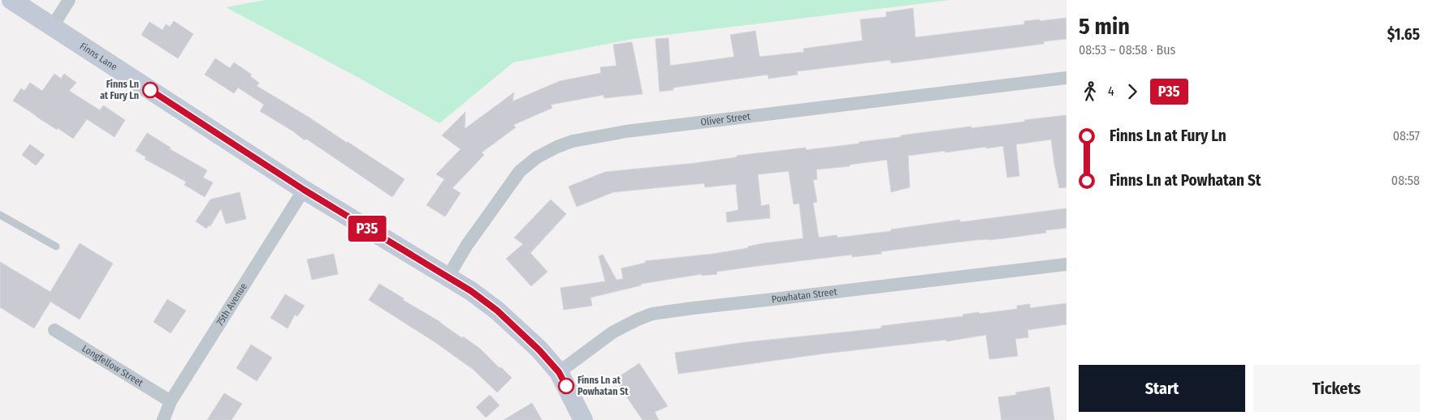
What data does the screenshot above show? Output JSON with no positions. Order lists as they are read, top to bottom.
{
  "streets": {
    "street": [
      "Finns Lane",
      "Oliver Street",
      "Powhatan Street",
      "75th Avenue",
      "Longfellow Street"
    ]
  },
  "crossings": [
    ["Finns Lane", "Oliver Street"],
    ["Finns Lane", "Powhatan Street"],
    ["Finns Lane", "75th Avenue"],
    ["75th Avenue", "Longfellow Street"]
  ],
  "places": ["Finns Ln at Fury Ln", "Finns Ln at Powhatan St"],
  "lines": ["bus line P35"],
  "page": {
    "on_map": "P35",
    "heading": ["5 min", "08:53 – 08:58 · Bus", "$1.65"],
    "legs": ["4", "P35"],
    "list": [
      {
        "name": "Finns Ln at Fury Ln",
        "value": "08:57"
      },
      {
        "name": "Finns Ln at Powhatan St",
        "value": "08:58"
      }
    ],
    "buttons": ["Start", "Tickets"]
  }
}
